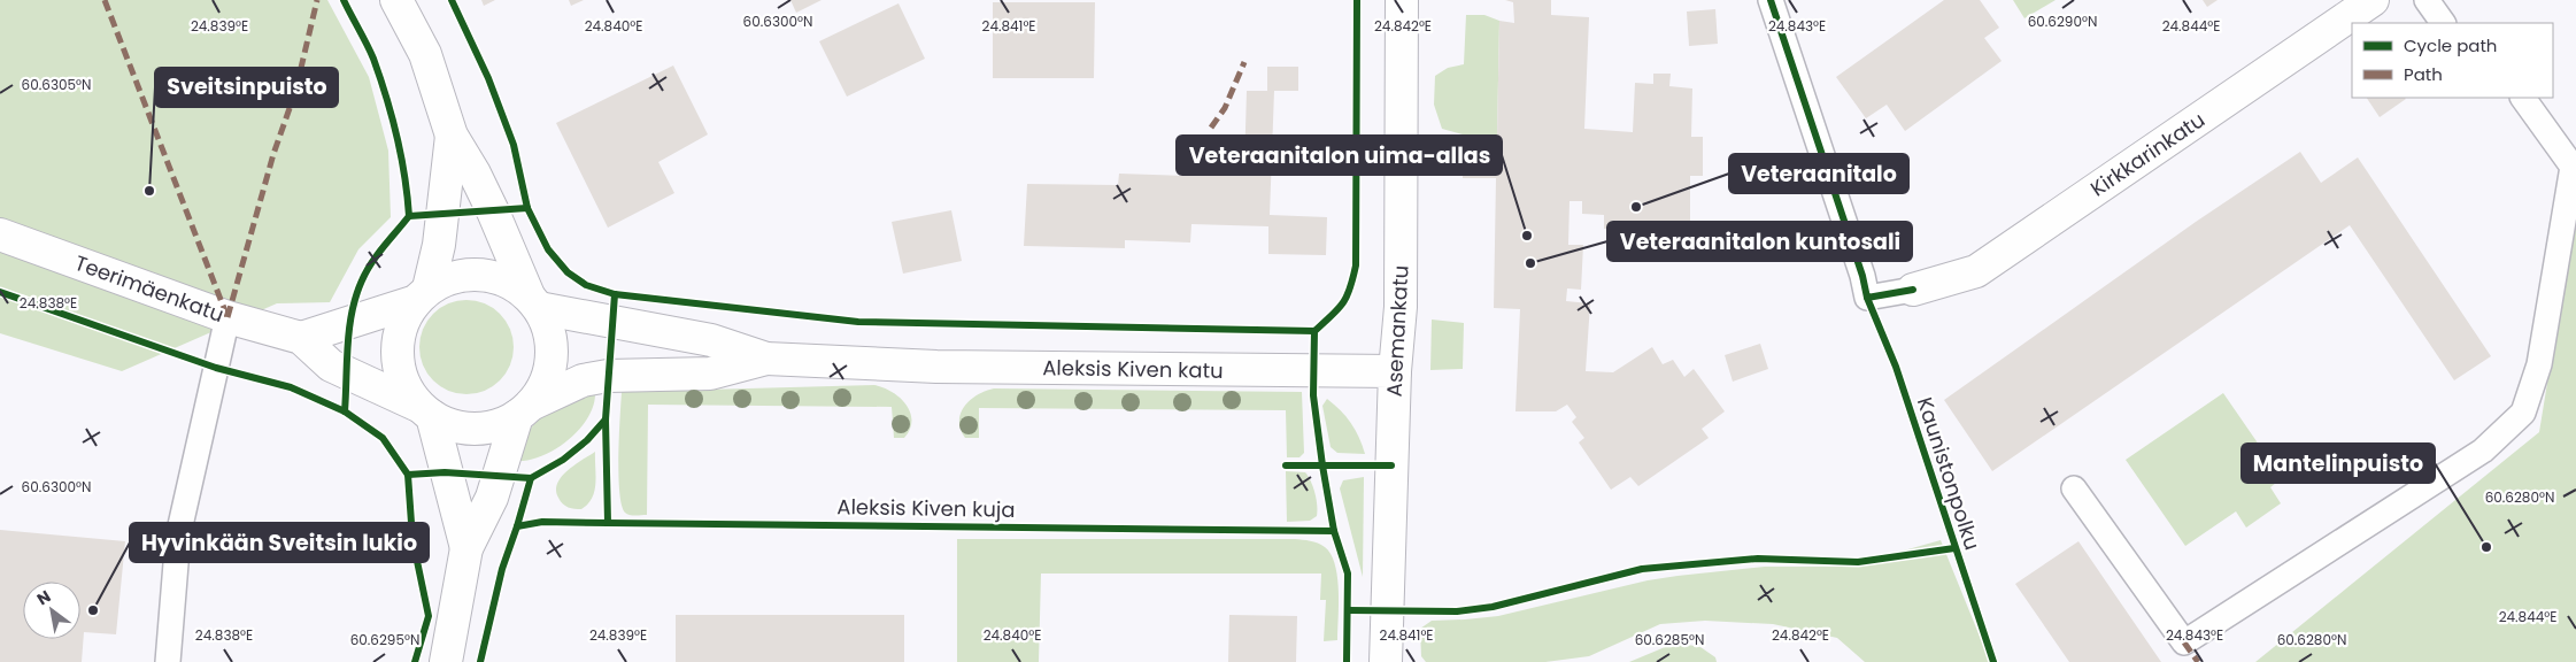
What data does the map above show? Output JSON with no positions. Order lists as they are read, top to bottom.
{
  "streets": {
    "street": [
      "Kirkkarinkatu",
      "Teerimäenkatu",
      "Asemankatu",
      "Aleksis Kiven katu"
    ],
    "cycle path": ["Kaunistonpolku", "Aleksis Kiven kuja"]
  },
  "crossings": [
    ["Teerimäenkatu", "Aleksis Kiven katu"],
    ["Asemankatu", "Aleksis Kiven katu"]
  ],
  "places": [
    "Sveitsinpuisto",
    "Veteraanitalo",
    "Veteraanitalon uima-allas",
    "Veteraanitalon kuntosali",
    "Mantelinpuisto",
    "Hyvinkään Sveitsin lukio"
  ],
  "legend": ["Cycle path", "Path"],
  "north": "top left",
  "coordinates": [
    "60.6300°N",
    "60.6290°N",
    "24.839°E",
    "24.840°E",
    "24.841°E",
    "24.842°E",
    "24.843°E",
    "24.844°E",
    "60.6305°N",
    "24.838°E",
    "60.6280°N",
    "60.6295°N",
    "60.6285°N"
  ]
}
